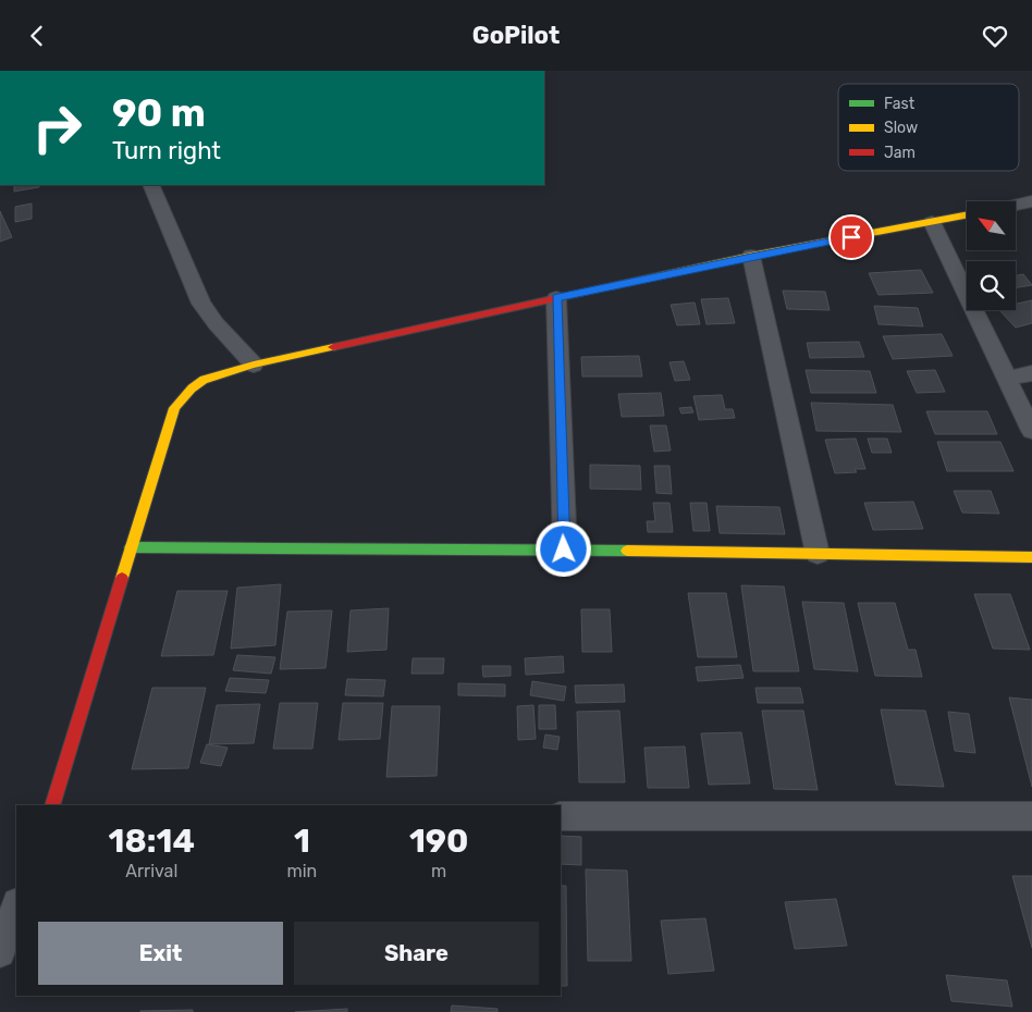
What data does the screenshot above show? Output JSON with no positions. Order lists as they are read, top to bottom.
{
  "legend": ["Fast", "Slow", "Jam"],
  "north": "top left",
  "page": {
    "header": "GoPilot",
    "turn": ["90 m", "Turn right"],
    "eta": [
      "18:14",
      "Arrival",
      "1",
      "min",
      "190",
      "m"
    ],
    "buttons": ["Exit", "Share"]
  }
}
